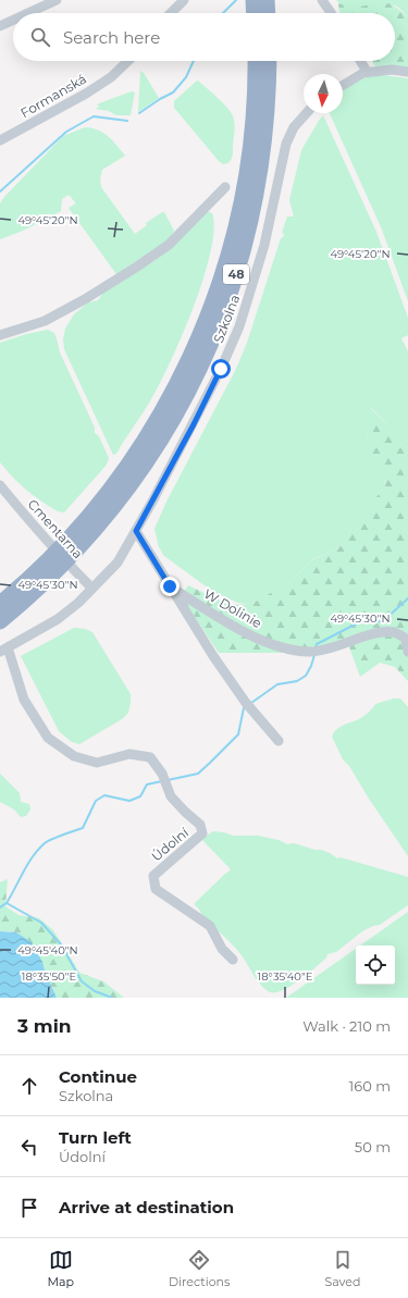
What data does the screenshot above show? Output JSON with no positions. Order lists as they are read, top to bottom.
{
  "streets": {
    "highway": ["48"],
    "street": [
      "Formanská",
      "Szkolna",
      "Cmentarna",
      "W Dolinie",
      "Údolní"
    ]
  },
  "crossings": [
    ["Szkolna", "Cmentarna"],
    ["Szkolna", "Údolní"]
  ],
  "north": "bottom",
  "page": {
    "search": "Search here",
    "heading": ["3 min", "Walk · 210 m"],
    "list": [
      ["Continue", "Szkolna", "160 m"],
      ["Turn left", "Údolní", "50 m"],
      "Arrive at destination"
    ],
    "nav": ["Map", "Directions", "Saved"]
  },
  "coordinates": [
    "49°45'20\"N",
    "49°45'30\"N",
    "49°45'40\"N",
    "18°35'50\"E",
    "18°35'40\"E"
  ]
}
